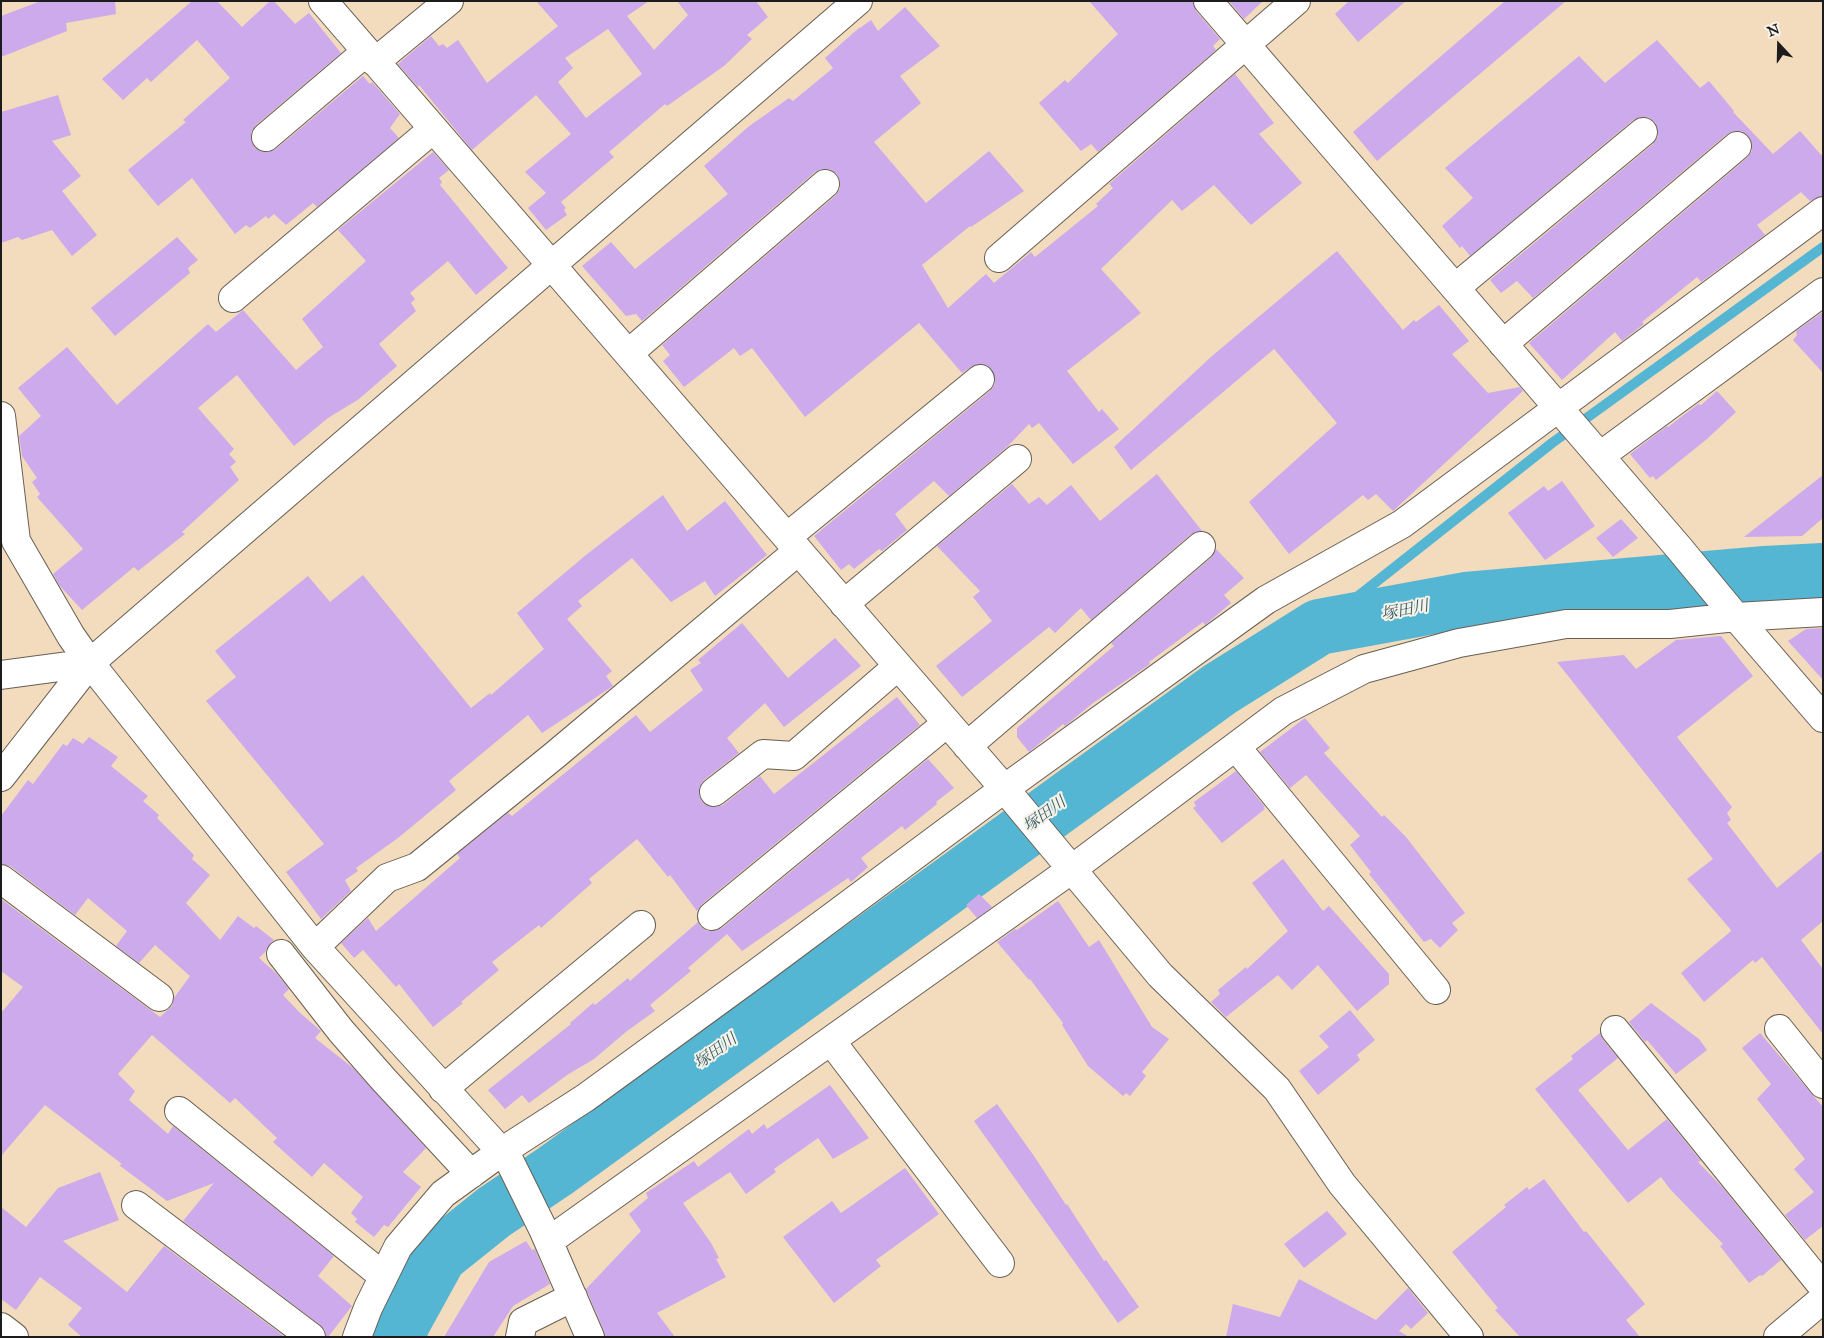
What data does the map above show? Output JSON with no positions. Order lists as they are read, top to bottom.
{
  "water": ["塚田川"],
  "north": "top"
}
